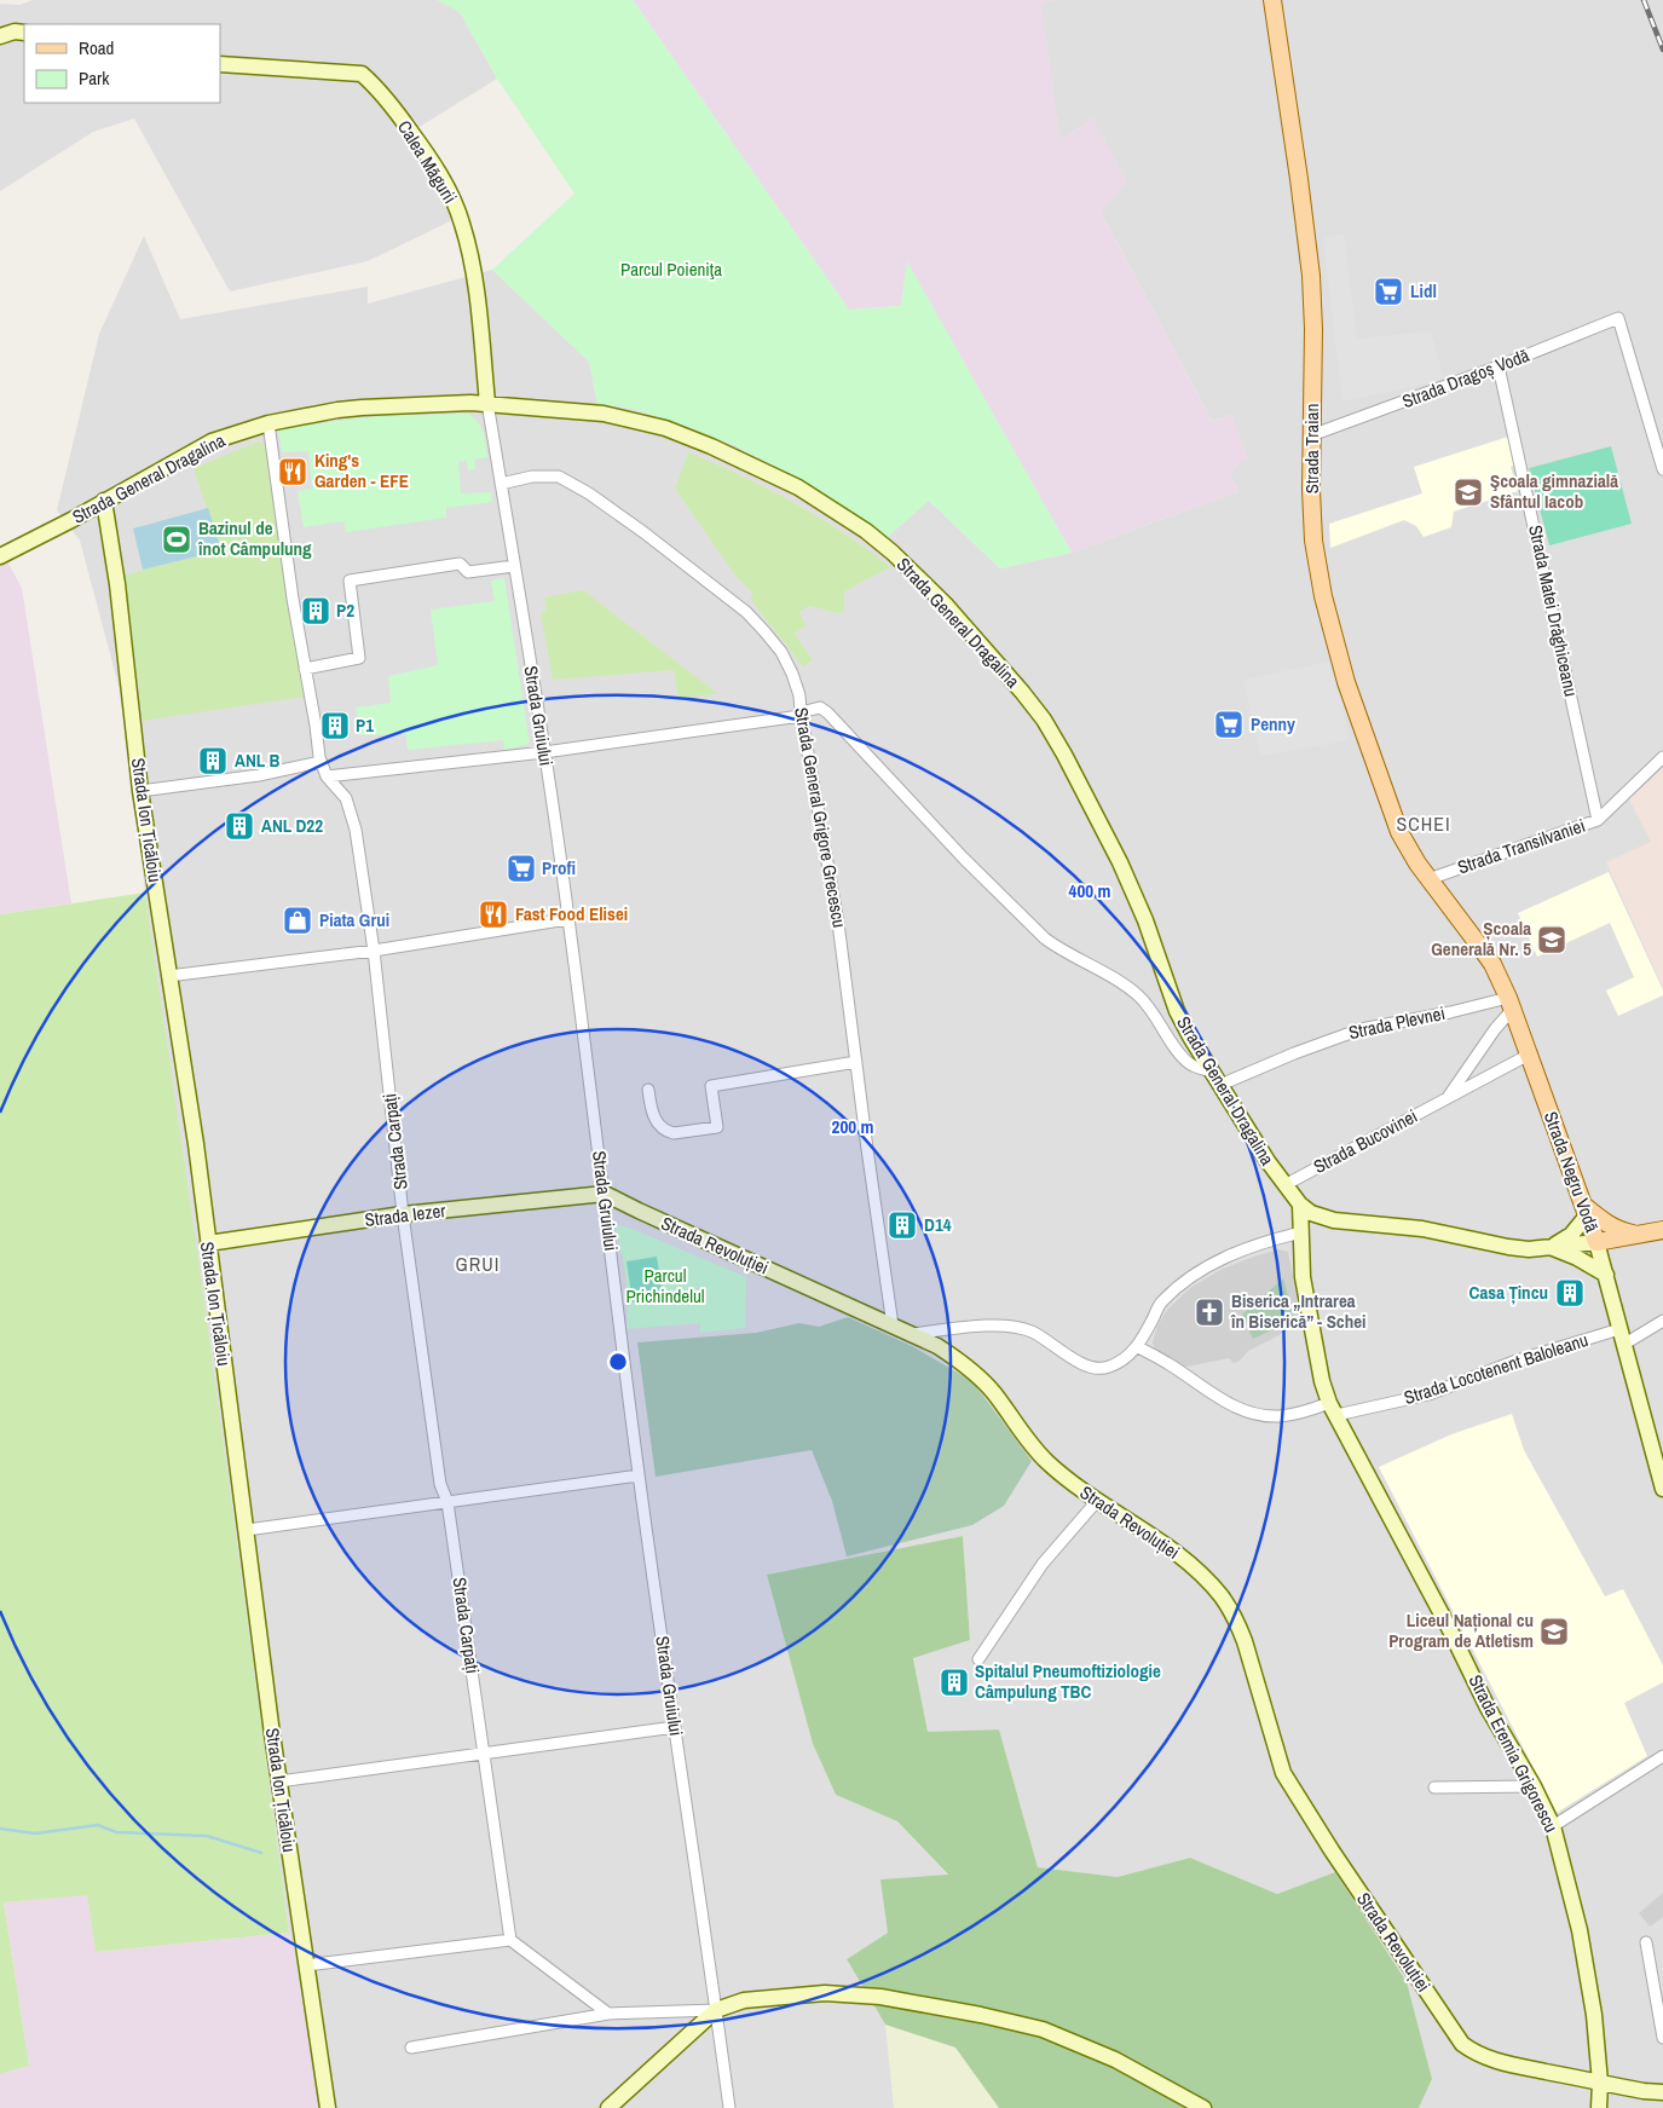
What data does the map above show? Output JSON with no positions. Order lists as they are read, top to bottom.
{
  "streets": {
    "main road": ["Strada Traian", "Strada Negru Vodă"],
    "street": [
      "Calea Măgurii",
      "Strada Dragoș Vodă",
      "Strada General Dragalina",
      "Strada Matei Drăghiceanu",
      "Strada Gruiului",
      "Strada General Grigore Grecescu",
      "Strada Ion Țicăloiu",
      "Strada Transilvaniei",
      "Strada Plevnei",
      "Strada Carpați",
      "Strada Bucovinei",
      "Strada Iezer",
      "Strada Revoluției",
      "Strada Locotenent Baloleanu",
      "Strada Eremia Grigorescu"
    ]
  },
  "crossings": [
    ["Calea Măgurii", "Strada General Dragalina"],
    ["Calea Măgurii", "Strada Gruiului"],
    ["Strada Dragoș Vodă", "Strada Traian"],
    ["Strada Dragoș Vodă", "Strada Matei Drăghiceanu"],
    ["Strada Traian", "Strada Transilvaniei"],
    ["Strada Traian", "Strada Negru Vodă"],
    ["Strada General Dragalina", "Strada Gruiului"],
    ["Strada General Dragalina", "Strada Ion Țicăloiu"],
    ["Strada General Dragalina", "Strada Plevnei"],
    ["Strada General Dragalina", "Strada Carpați"],
    ["Strada General Dragalina", "Strada Bucovinei"],
    ["Strada General Dragalina", "Strada Negru Vodă"],
    ["Strada General Dragalina", "Strada Eremia Grigorescu"],
    ["Strada Matei Drăghiceanu", "Strada Transilvaniei"],
    ["Strada Gruiului", "Strada General Grigore Grecescu"],
    ["Strada Gruiului", "Strada Iezer"],
    ["Strada Gruiului", "Strada Revoluției"],
    ["Strada General Grigore Grecescu", "Strada Revoluției"],
    ["Strada Ion Țicăloiu", "Strada Iezer"],
    ["Strada Transilvaniei", "Strada Negru Vodă"],
    ["Strada Plevnei", "Strada Bucovinei"],
    ["Strada Plevnei", "Strada Negru Vodă"],
    ["Strada Carpați", "Strada Iezer"],
    ["Strada Bucovinei", "Strada Negru Vodă"],
    ["Strada Negru Vodă", "Strada Locotenent Baloleanu"],
    ["Strada Iezer", "Strada Revoluției"],
    ["Strada Revoluției", "Strada Eremia Grigorescu"],
    ["Strada Locotenent Baloleanu", "Strada Eremia Grigorescu"]
  ],
  "districts": ["SCHEI", "GRUI"],
  "parks": ["Parcul Poieniţa", "Parcul Prichindelul"],
  "places": {
    "supermarket": ["Lidl", "Penny", "Profi"],
    "restaurant": ["King's Garden - EFE", "Fast Food Elisei"],
    "school or university": ["Şcoala gimnazială Sfântul Iacob", "Școala Generală Nr. 5", "Liceul Național cu Program de Atletism"],
    "sports": ["Bazinul de înot Câmpulung"],
    "building": [
      "P2",
      "P1",
      "ANL B",
      "ANL D22",
      "D14",
      "Casa Țincu",
      "Spitalul Pneumoftiziologie Câmpulung TBC"
    ],
    "shop": ["Piata Grui"],
    "church": ["Biserica „Intrarea în Biserică” - Schei"]
  },
  "legend": ["Road", "Park"],
  "rings": ["400 m", "200 m"]
}
